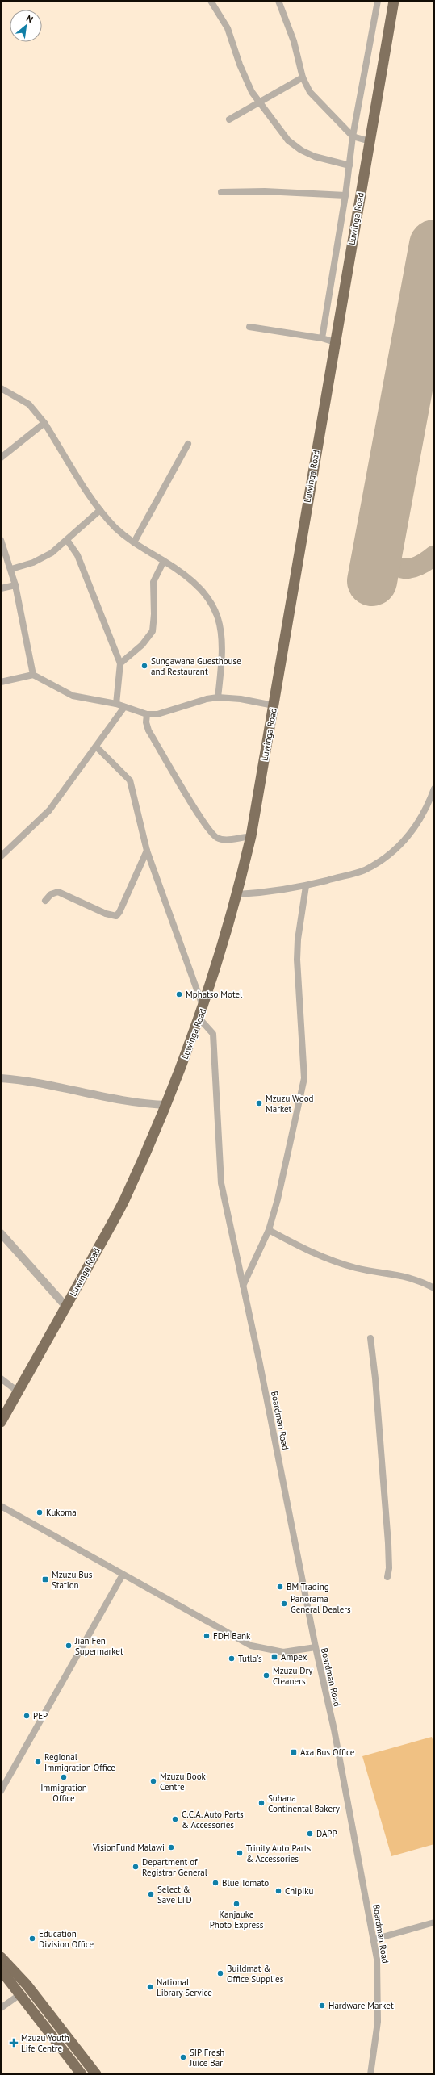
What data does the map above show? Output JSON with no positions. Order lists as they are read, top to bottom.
{
  "streets": {
    "highway": ["Luwinga Road"],
    "street": ["Boardman Road"]
  },
  "crossings": [
    ["Luwinga Road", "Boardman Road"]
  ],
  "places": {
    "other": [
      "Sungawana Guesthouse and Restaurant",
      "Mphatso Motel",
      "Mzuzu Wood Market",
      "Kukoma",
      "BM Trading",
      "Panorama General Dealers",
      "FDH Bank",
      "Jian Fen Supermarket",
      "Tutla's",
      "Mzuzu Dry Cleaners",
      "PEP",
      "Regional Immigration Office",
      "Immigration Office",
      "Mzuzu Book Centre",
      "Suhana Continental Bakery",
      "C.C.A. Auto Parts & Accessories",
      "DAPP",
      "VisionFund Malawi",
      "Trinity Auto Parts & Accessories",
      "Department of Registrar General",
      "Blue Tomato",
      "Chipiku",
      "Select & Save LTD",
      "Kanjauke Photo Express",
      "Education Division Office",
      "Buildmat & Office Supplies",
      "National Library Service",
      "Hardware Market",
      "SIP Fresh Juice Bar"
    ],
    "transit": ["Mzuzu Bus Station", "Ampex", "Axa Bus Office"],
    "health": ["Mzuzu Youth Life Centre"]
  },
  "north": "top right"
}
